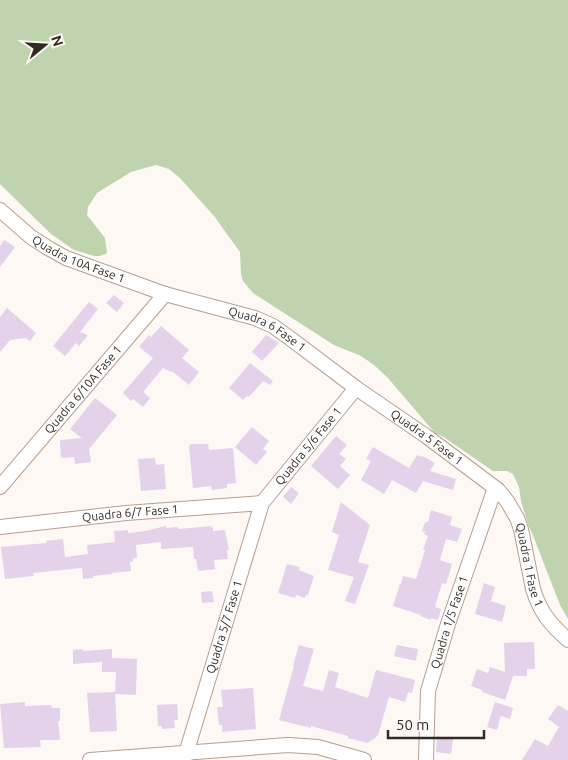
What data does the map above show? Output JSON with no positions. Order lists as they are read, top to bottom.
{
  "streets": {
    "street": [
      "Quadra 10A Fase 1",
      "Quadra 6 Fase 1",
      "Quadra 6/10A Fase 1",
      "Quadra 5 Fase 1",
      "Quadra 5/6 Fase 1",
      "Quadra 6/7 Fase 1",
      "Quadra 1 Fase 1",
      "Quadra 1/5 Fase 1",
      "Quadra 5/7 Fase 1"
    ]
  },
  "crossings": [
    ["Quadra 10A Fase 1", "Quadra 6 Fase 1"],
    ["Quadra 10A Fase 1", "Quadra 6/10A Fase 1"],
    ["Quadra 6 Fase 1", "Quadra 6/10A Fase 1"],
    ["Quadra 6 Fase 1", "Quadra 5 Fase 1"],
    ["Quadra 6 Fase 1", "Quadra 5/6 Fase 1"],
    ["Quadra 5 Fase 1", "Quadra 5/6 Fase 1"],
    ["Quadra 5 Fase 1", "Quadra 1 Fase 1"],
    ["Quadra 5 Fase 1", "Quadra 1/5 Fase 1"],
    ["Quadra 5/6 Fase 1", "Quadra 6/7 Fase 1"],
    ["Quadra 5/6 Fase 1", "Quadra 5/7 Fase 1"],
    ["Quadra 6/7 Fase 1", "Quadra 5/7 Fase 1"],
    ["Quadra 1 Fase 1", "Quadra 1/5 Fase 1"]
  ],
  "scale_bar": "50 m",
  "north": "right"
}
